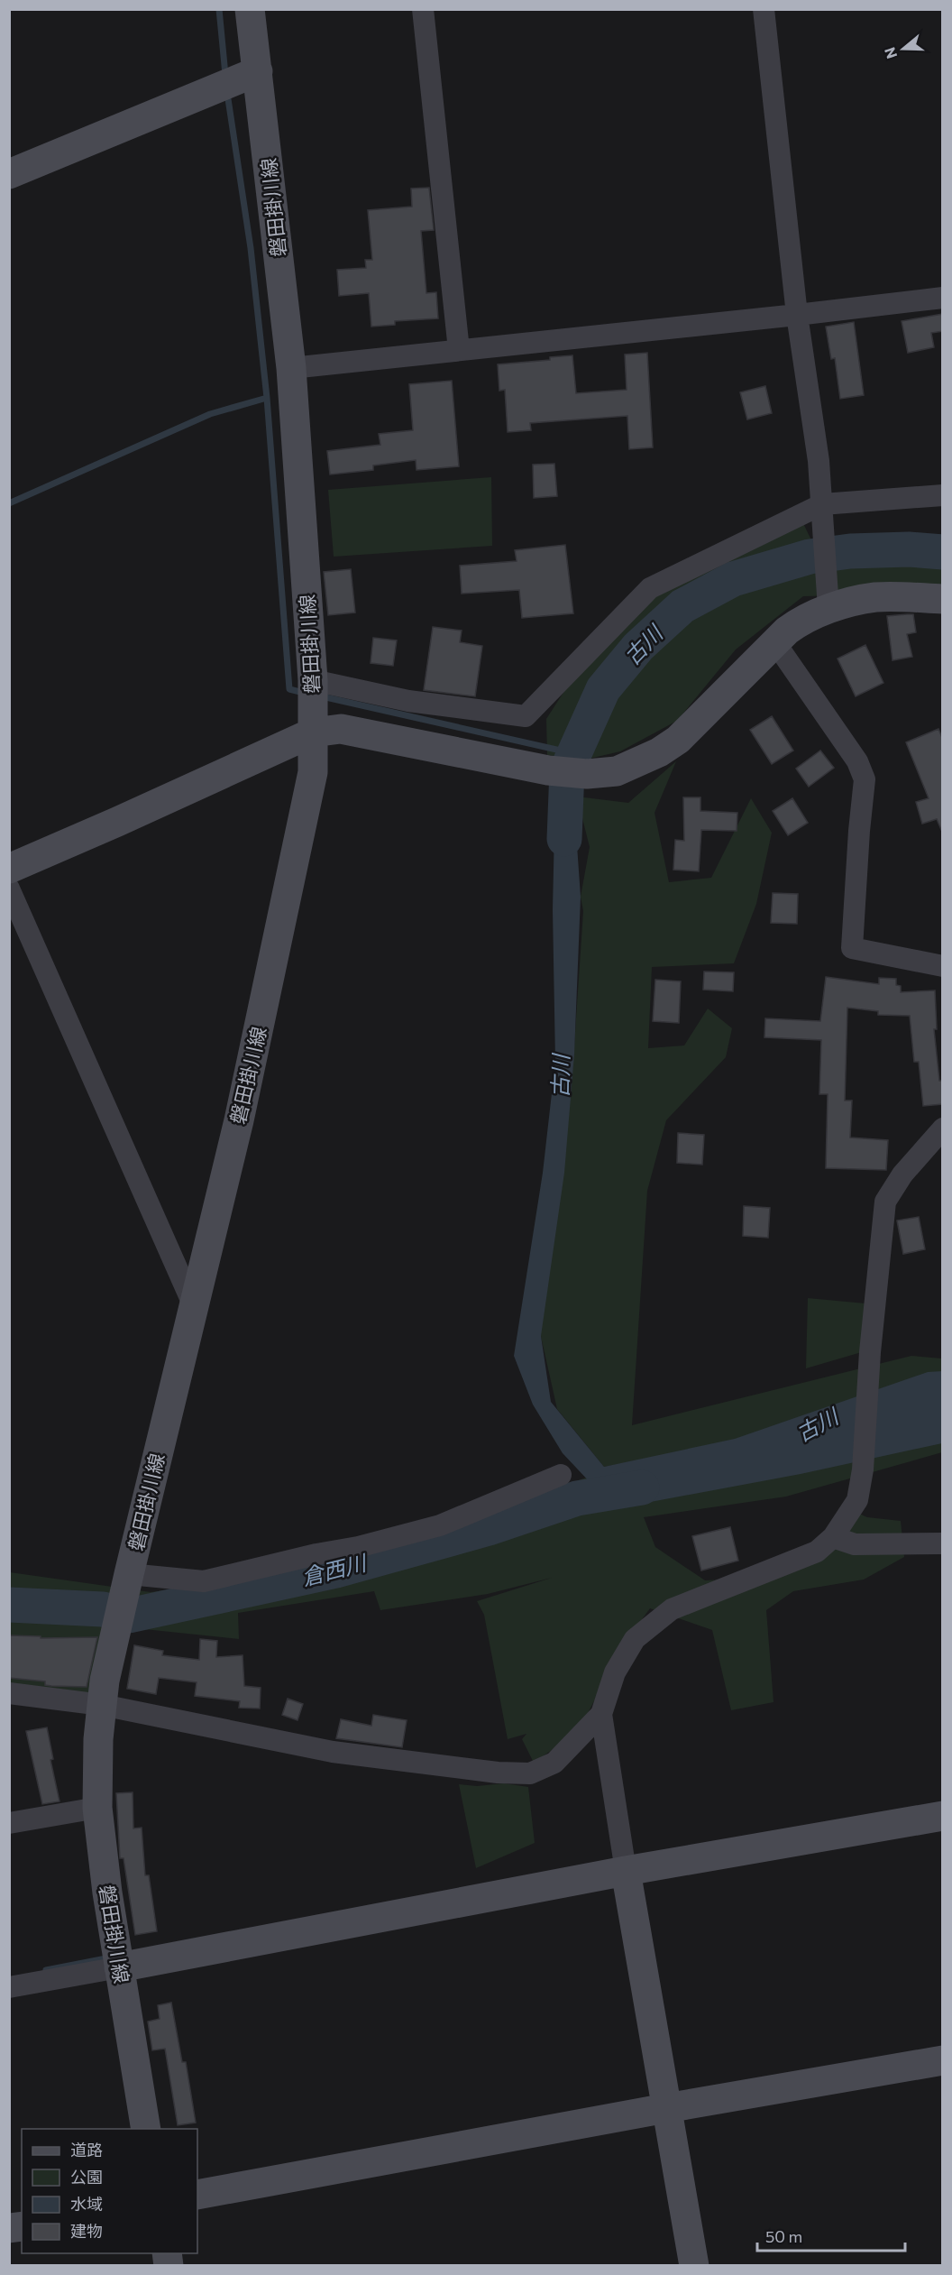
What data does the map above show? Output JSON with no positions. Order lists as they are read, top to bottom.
{
  "streets": {
    "street": ["磐田掛川線"]
  },
  "water": ["古川", "倉西川"],
  "legend": [
    "道路",
    "公園",
    "水域",
    "建物"
  ],
  "scale_bar": "50 m",
  "north": "left"
}
